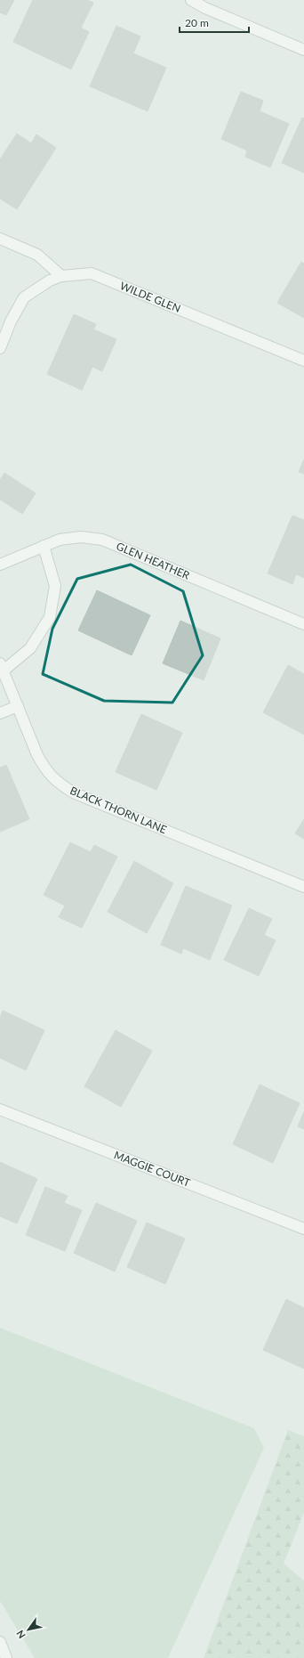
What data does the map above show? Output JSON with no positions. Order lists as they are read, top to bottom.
{
  "streets": {
    "street": [
      "WILDE GLEN",
      "GLEN HEATHER",
      "BLACK THORN LANE",
      "MAGGIE COURT"
    ]
  },
  "scale_bar": "20 m",
  "north": "bottom left"
}
